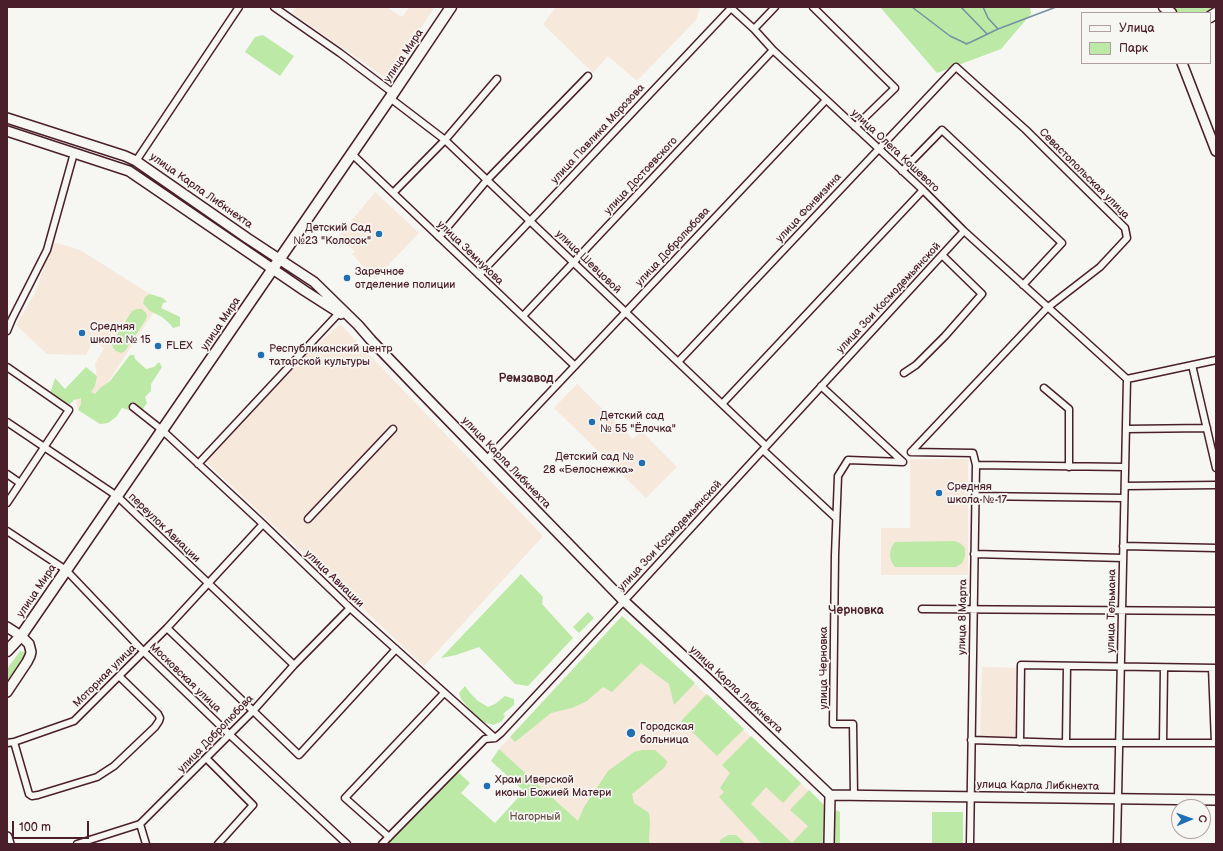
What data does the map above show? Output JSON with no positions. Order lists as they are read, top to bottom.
{
  "streets": {
    "main road": ["улица Мира", "улица Карла Либкнехта"],
    "street": [
      "улица Павлика Морозова",
      "улица Олега Кошевого",
      "Севастопольская улица",
      "улица Достоевского",
      "улица Фонвизина",
      "улица Добролюбова",
      "улица Земнухова",
      "улица Шевцовой",
      "улица Зои Космодемьянской",
      "переулок Авиации",
      "улица Авиации",
      "улица Тельмана",
      "улица 8 Марта",
      "улица Черновка",
      "Моторная улица",
      "Московская улица"
    ]
  },
  "crossings": [
    ["улица Мира", "улица Карла Либкнехта"],
    ["улица Мира", "улица Земнухова"],
    ["улица Мира", "улица Шевцовой"],
    ["улица Мира", "переулок Авиации"],
    ["улица Мира", "улица Авиации"],
    ["улица Мира", "Московская улица"],
    ["улица Павлика Морозова", "улица Олега Кошевого"],
    ["улица Павлика Морозова", "улица Земнухова"],
    ["улица Павлика Морозова", "улица Шевцовой"],
    ["улица Олега Кошевого", "Севастопольская улица"],
    ["улица Олега Кошевого", "улица Достоевского"],
    ["улица Олега Кошевого", "улица Фонвизина"],
    ["улица Олега Кошевого", "улица Добролюбова"],
    ["улица Олега Кошевого", "улица Зои Космодемьянской"],
    ["улица Олега Кошевого", "улица Тельмана"],
    ["Севастопольская улица", "улица Фонвизина"],
    ["Севастопольская улица", "улица 8 Марта"],
    ["улица Достоевского", "улица Земнухова"],
    ["улица Достоевского", "улица Шевцовой"],
    ["улица Карла Либкнехта", "улица Добролюбова"],
    ["улица Карла Либкнехта", "улица Зои Космодемьянской"],
    ["улица Карла Либкнехта", "улица Тельмана"],
    ["улица Карла Либкнехта", "улица 8 Марта"],
    ["улица Карла Либкнехта", "улица Черновка"],
    ["улица Фонвизина", "улица Шевцовой"],
    ["улица Добролюбова", "улица Земнухова"],
    ["улица Добролюбова", "улица Шевцовой"],
    ["улица Добролюбова", "переулок Авиации"],
    ["улица Добролюбова", "улица Авиации"],
    ["улица Добролюбова", "Московская улица"],
    ["улица Шевцовой", "улица Зои Космодемьянской"],
    ["улица Шевцовой", "улица Черновка"],
    ["улица Зои Космодемьянской", "улица Авиации"],
    ["улица Зои Космодемьянской", "улица Черновка"],
    ["переулок Авиации", "Моторная улица"],
    ["улица Авиации", "Моторная улица"],
    ["Моторная улица", "Московская улица"]
  ],
  "districts": ["Ремзавод", "Черновка"],
  "parks": ["Нагорный"],
  "places": [
    "Детский Сад №23 \"Колосок\"",
    "Заречное отделение полиции",
    "Средняя школа № 15",
    "FLEX",
    "Республиканский центр татарской культуры",
    "Детский сад № 55 \"Ёлочка\"",
    "Детский сад № 28 «Белоснежка»",
    "Средняя школа № 17",
    "Городская больница",
    "Храм Иверской иконы Божией Матери"
  ],
  "legend": ["Улица", "Парк"],
  "scale_bar": "100 m",
  "north": "right"
}
